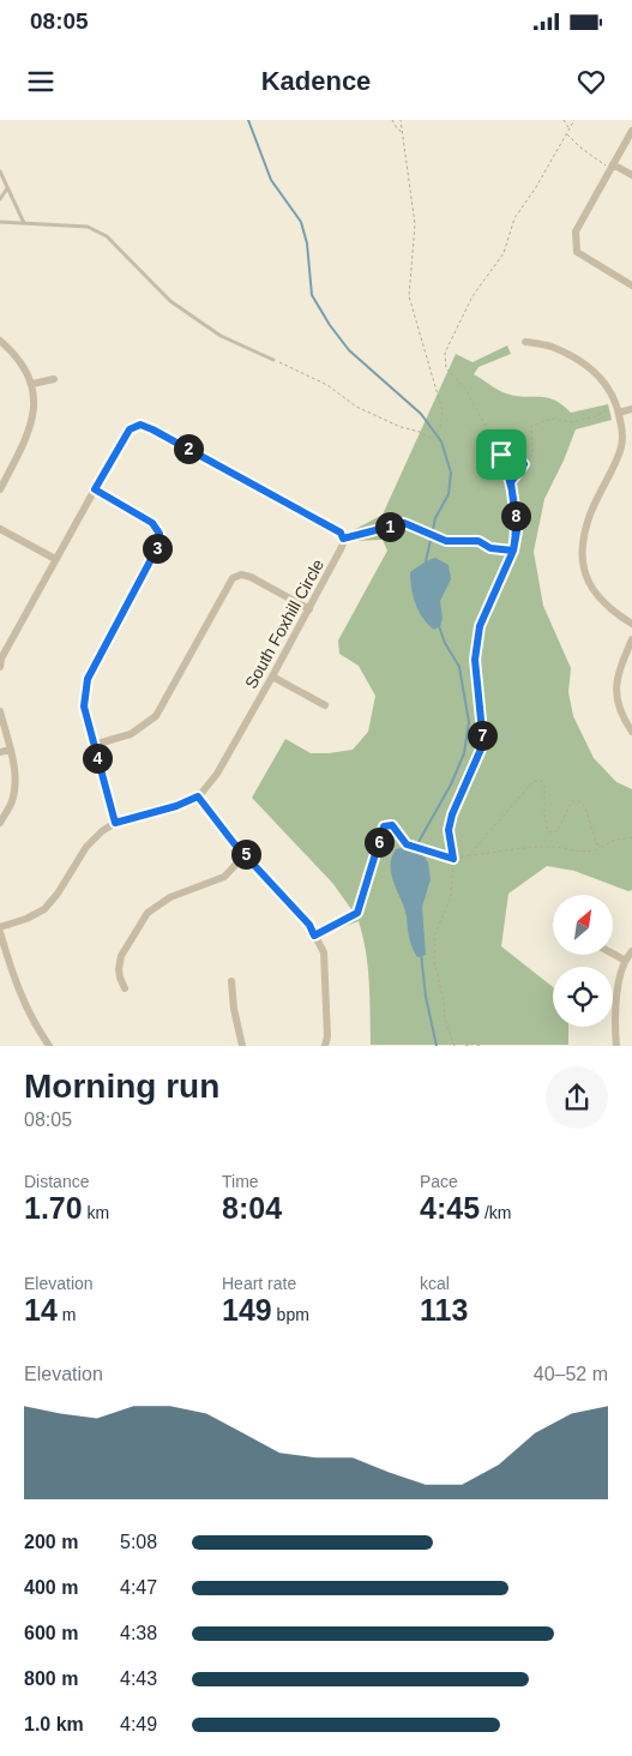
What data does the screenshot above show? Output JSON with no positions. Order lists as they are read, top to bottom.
{
  "streets": {
    "street": ["South Foxhill Circle"]
  },
  "north": "top right",
  "page": {
    "status": "08:05",
    "header": "Kadence",
    "pins": [
      "2",
      "8",
      "1",
      "3",
      "7",
      "4",
      "6",
      "5"
    ],
    "heading": ["Morning run", "08:05"],
    "stats": [
      ["Distance", "1.70 km"],
      ["Time", "8:04"],
      ["Pace", "4:45 /km"],
      ["Elevation", "14 m"],
      ["Heart rate", "149 bpm"],
      ["kcal", "113"]
    ],
    "chart": ["Elevation", "40–52 m"],
    "list": [
      {
        "name": "200 m",
        "note": "5:08"
      },
      {
        "name": "400 m",
        "note": "4:47"
      },
      {
        "name": "600 m",
        "note": "4:38"
      },
      {
        "name": "800 m",
        "note": "4:43"
      },
      {
        "name": "1.0 km",
        "note": "4:49"
      }
    ]
  }
}
